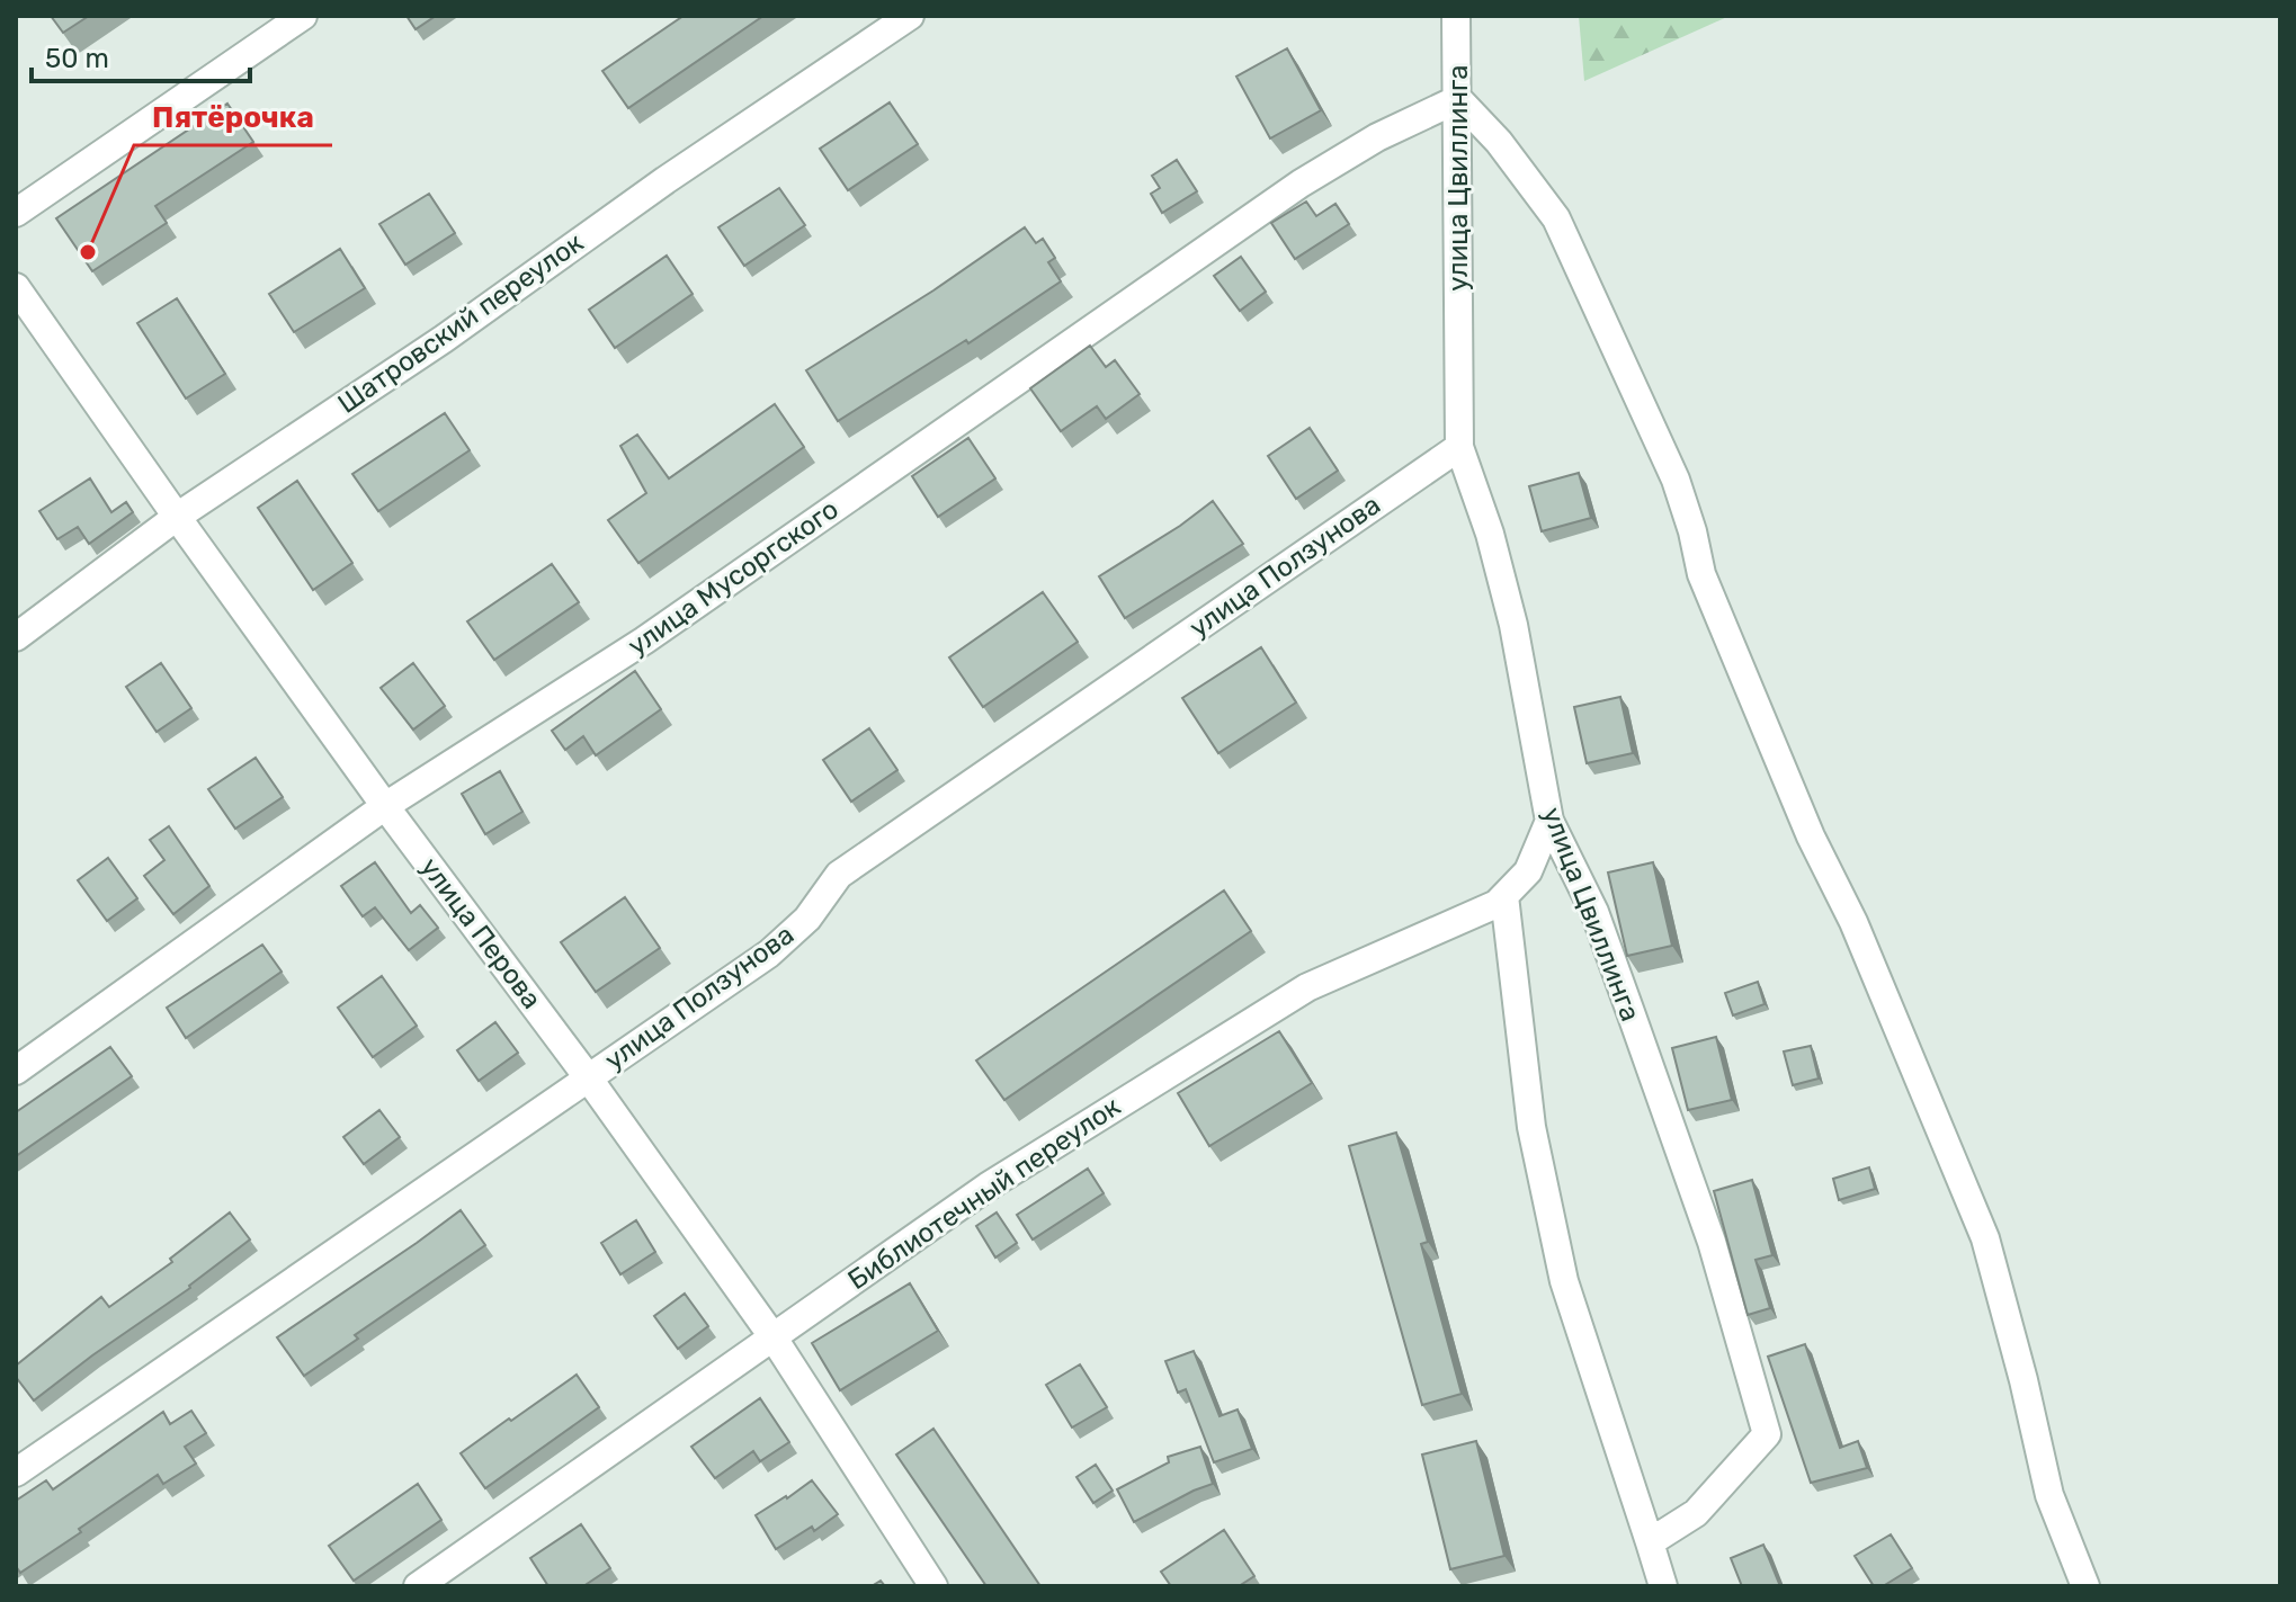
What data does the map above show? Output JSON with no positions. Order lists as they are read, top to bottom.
{
  "streets": {
    "street": [
      "улица Цвиллинга",
      "Шатровский переулок",
      "улица Ползунова",
      "улица Мусоргского",
      "улица Перова",
      "Библиотечный переулок"
    ]
  },
  "crossings": [
    ["улица Цвиллинга", "улица Ползунова"],
    ["улица Цвиллинга", "улица Мусоргского"],
    ["улица Цвиллинга", "Библиотечный переулок"],
    ["Шатровский переулок", "улица Перова"],
    ["улица Ползунова", "улица Перова"],
    ["улица Мусоргского", "улица Перова"],
    ["улица Перова", "Библиотечный переулок"]
  ],
  "places": ["Пятёрочка"],
  "scale_bar": "50 m"
}
